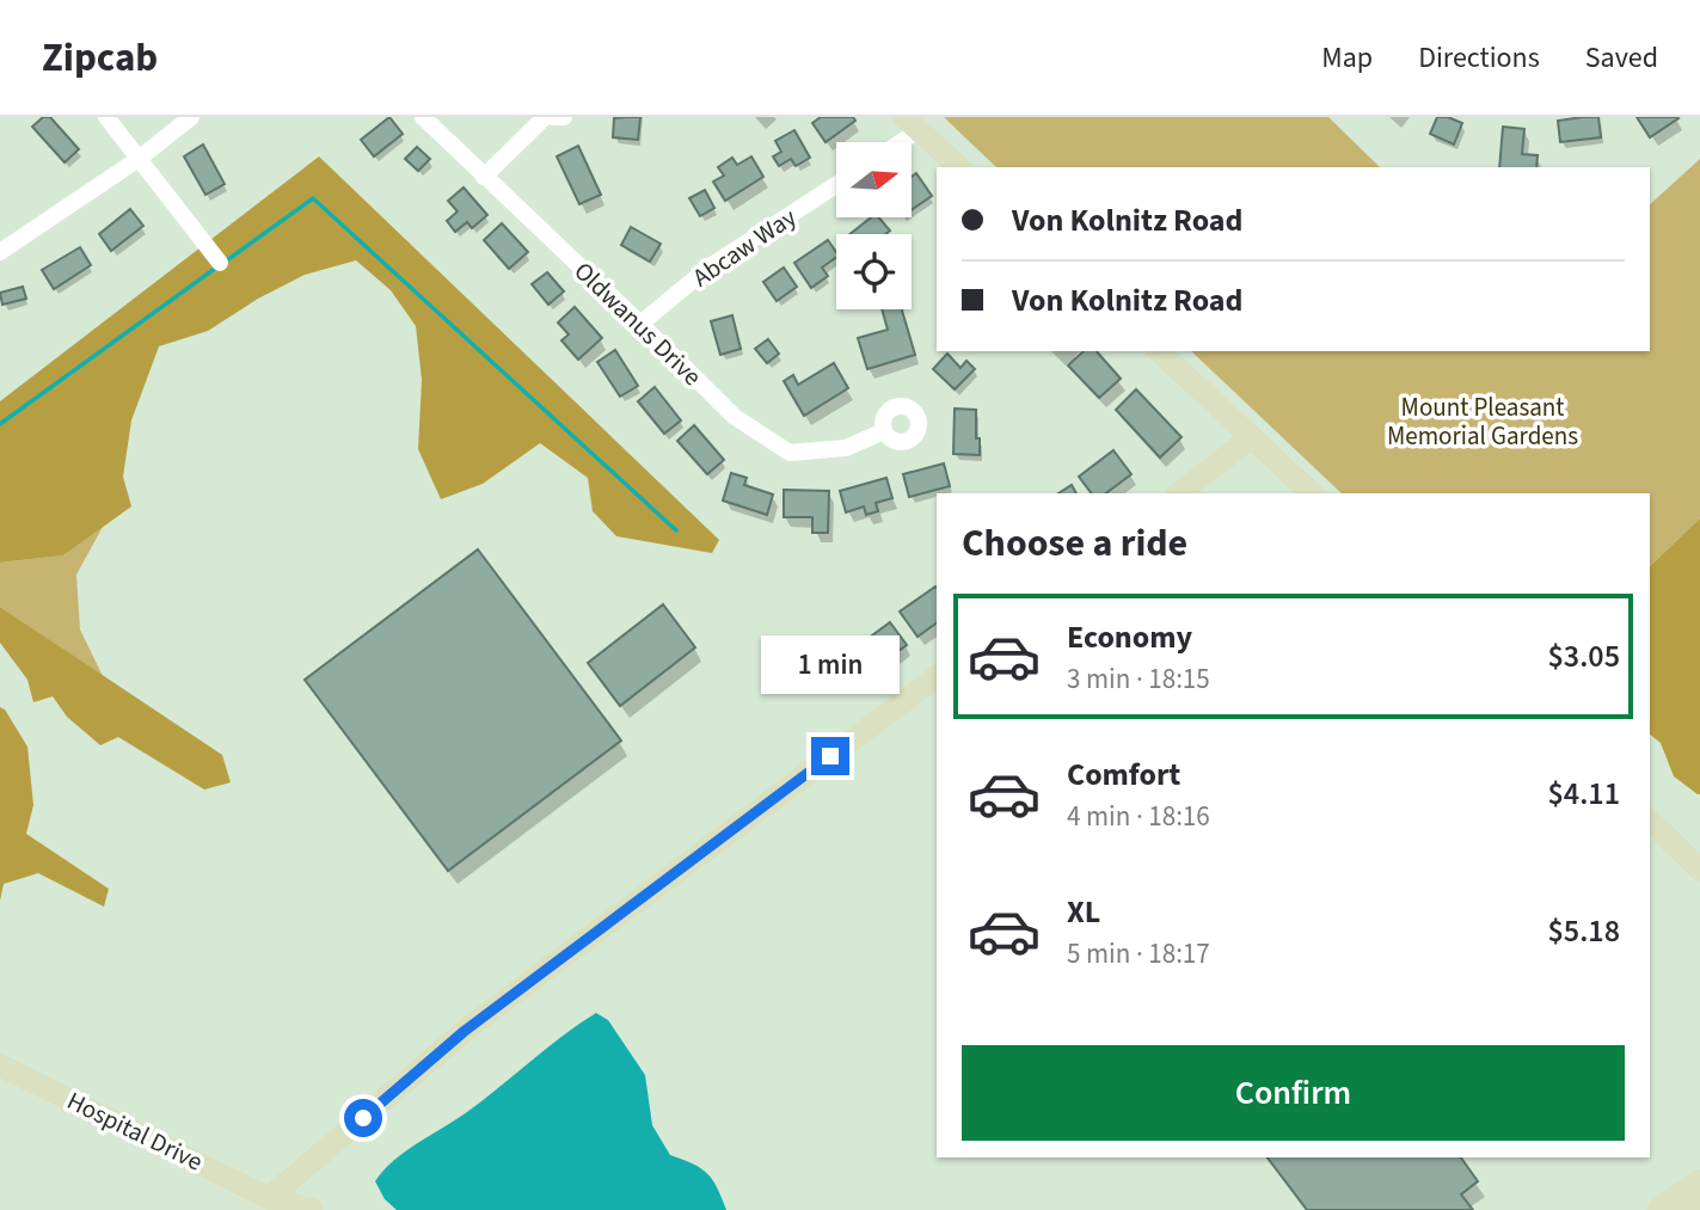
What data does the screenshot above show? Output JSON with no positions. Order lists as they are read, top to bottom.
{
  "streets": {
    "street": ["Abcaw Way", "Oldwanus Drive", "Hospital Drive"]
  },
  "crossings": [
    ["Abcaw Way", "Oldwanus Drive"]
  ],
  "parks": ["Mount Pleasant Memorial Gardens"],
  "north": "right",
  "page": {
    "header": "Zipcab",
    "nav": ["Map", "Directions", "Saved"],
    "banner": ["Von Kolnitz Road", "Von Kolnitz Road"],
    "heading": "Choose a ride",
    "list": [
      {
        "name": "Economy",
        "note": "3 min · 18:15",
        "value": "$3.05"
      },
      {
        "name": "Comfort",
        "note": "4 min · 18:16",
        "value": "$4.11"
      },
      {
        "name": "XL",
        "note": "5 min · 18:17",
        "value": "$5.18"
      }
    ],
    "bubble": "1 min",
    "buttons": "Confirm"
  }
}
